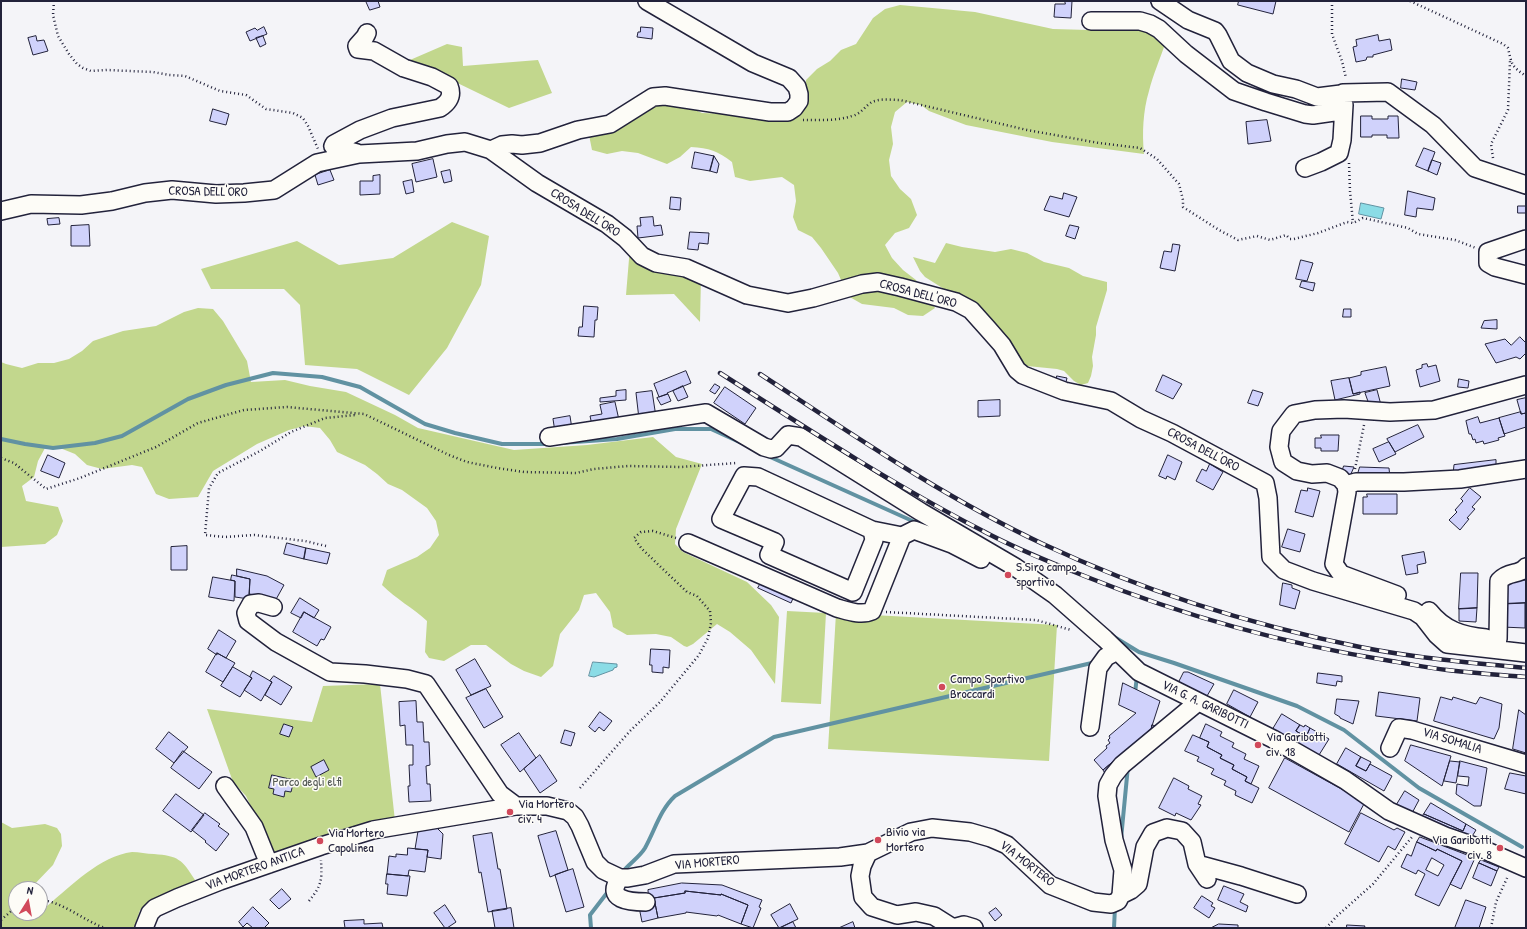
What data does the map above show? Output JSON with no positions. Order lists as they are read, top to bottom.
{
  "streets": {
    "street": [
      "CROSA DELL'ORO",
      "VIA G. A. GARIBOTTI",
      "VIA SOMALIA",
      "VIA MORTERO",
      "VIA MORTERO ANTICA"
    ]
  },
  "crossings": [
    ["VIA MORTERO", "VIA MORTERO ANTICA"]
  ],
  "parks": ["Parco degli elfi"],
  "places": [
    "S.Siro campo sportivo",
    "Campo Sportivo Broccardi",
    "Via Garibotti civ. 18",
    "Via Mortero civ. 4",
    "Bivio via Mortero",
    "Via Mortero Capolinea",
    "Via Garibotti civ. 8"
  ],
  "north": "top"
}
